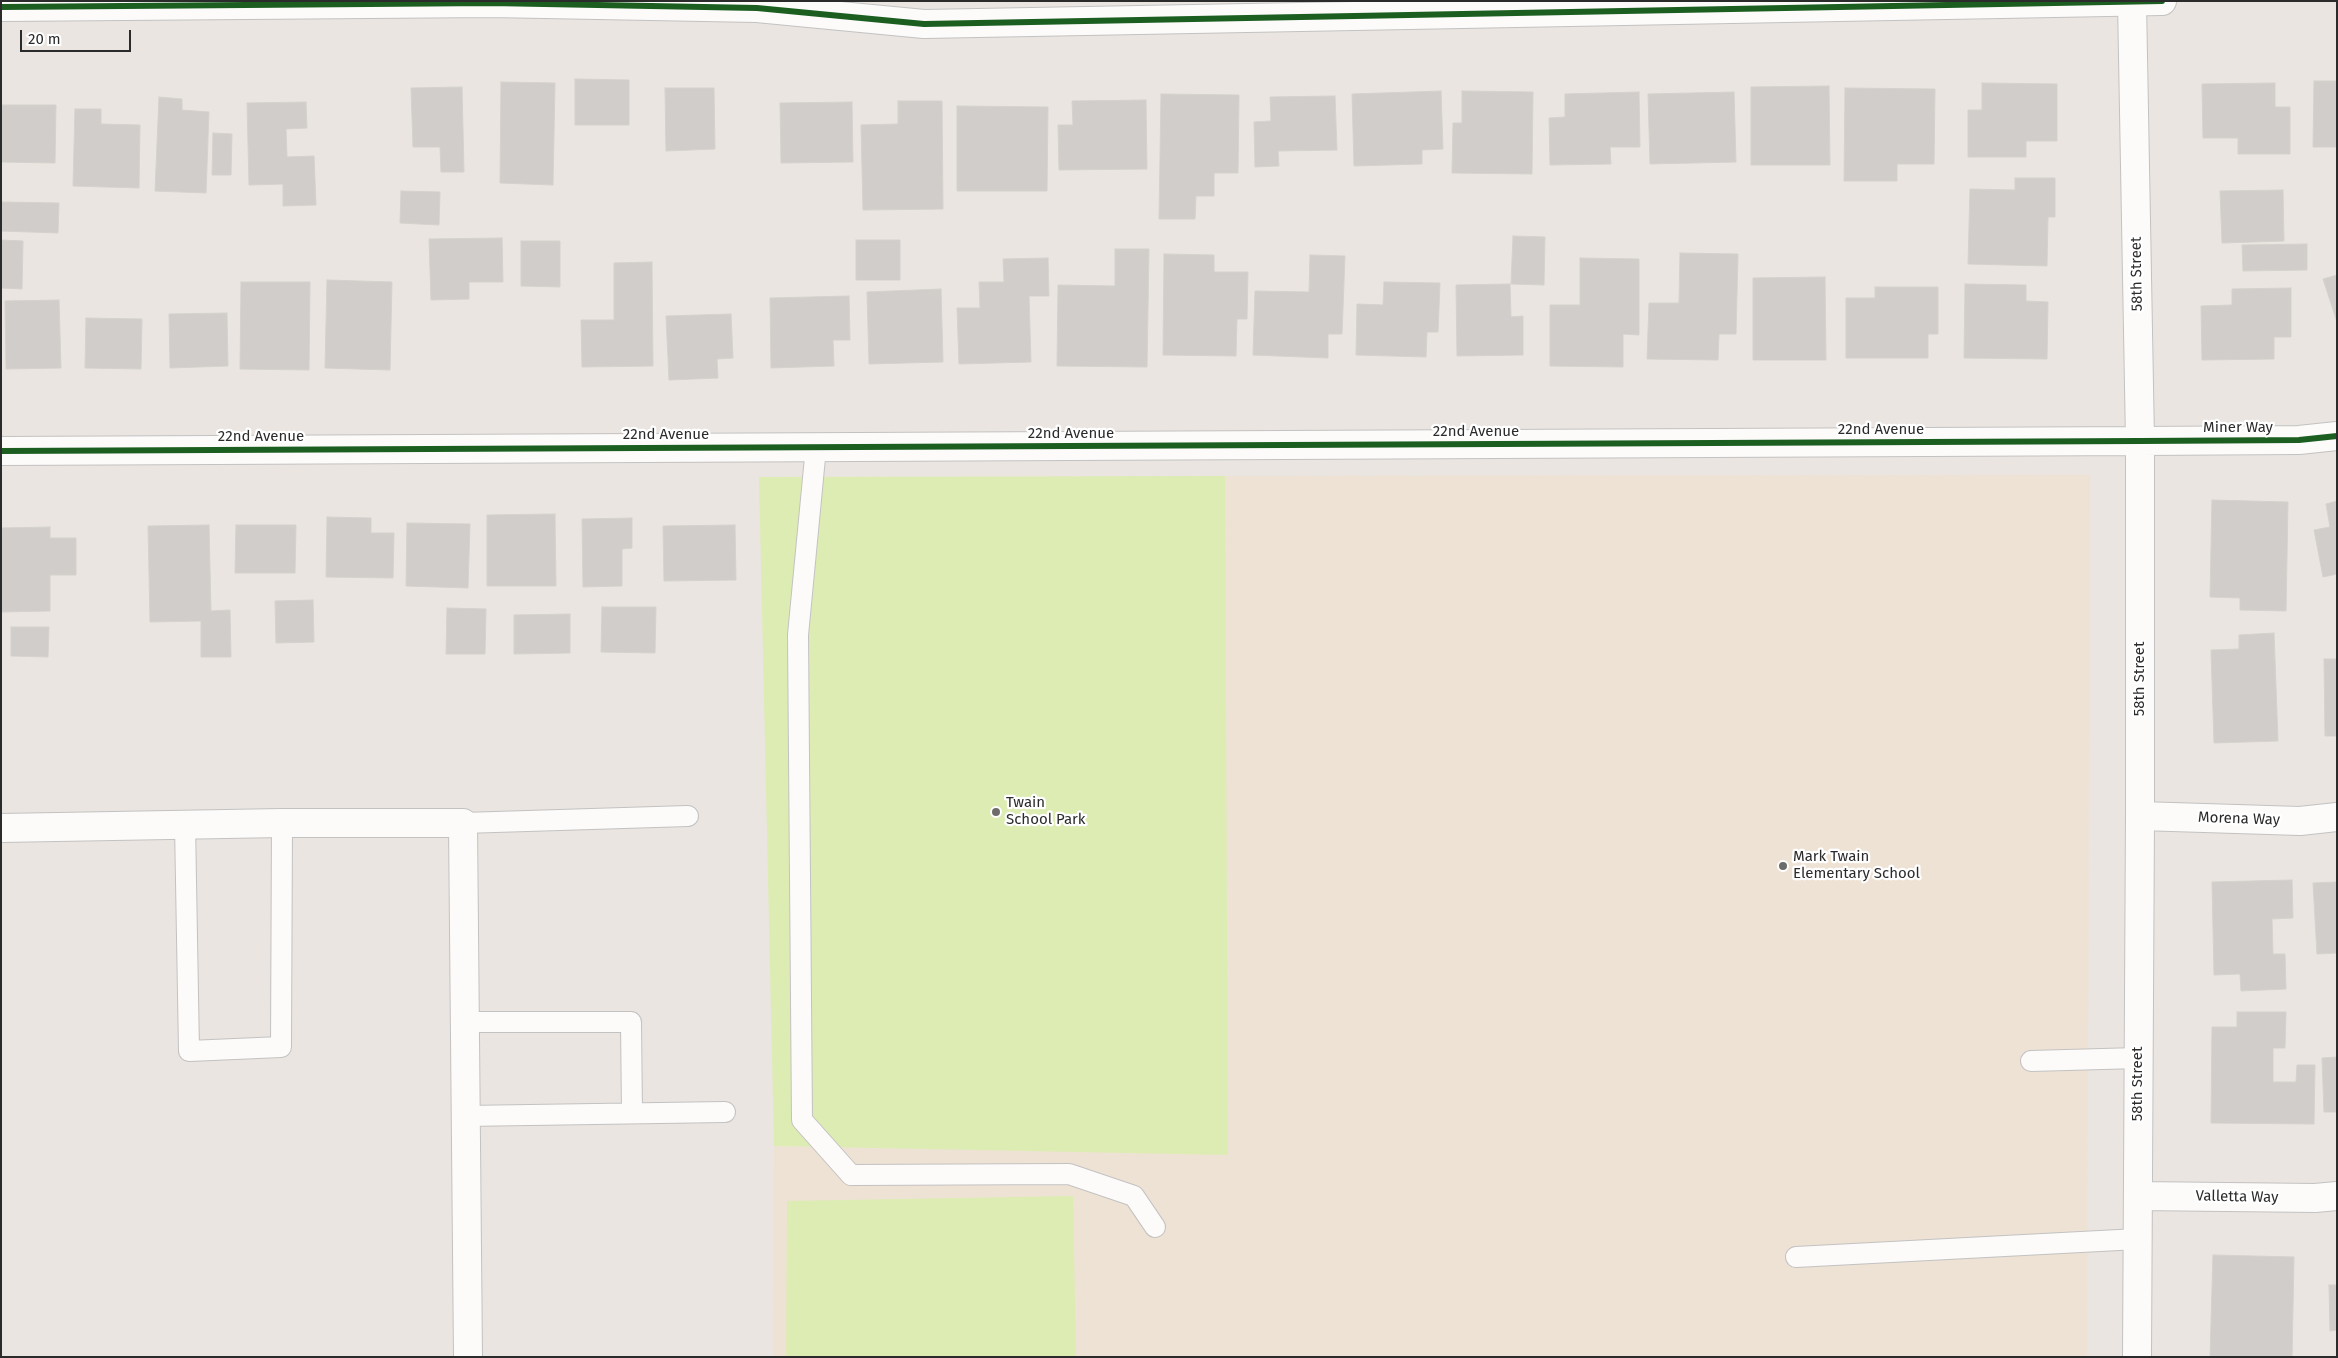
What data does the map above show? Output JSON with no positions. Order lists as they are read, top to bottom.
{
  "streets": {
    "street": [
      "58th Street",
      "Miner Way",
      "22nd Avenue",
      "Morena Way",
      "Valletta Way"
    ]
  },
  "crossings": [
    ["58th Street", "Miner Way"],
    ["58th Street", "22nd Avenue"],
    ["58th Street", "Morena Way"],
    ["58th Street", "Valletta Way"],
    ["Miner Way", "22nd Avenue"]
  ],
  "places": ["Twain School Park", "Mark Twain Elementary School"],
  "scale_bar": "20 m"
}
